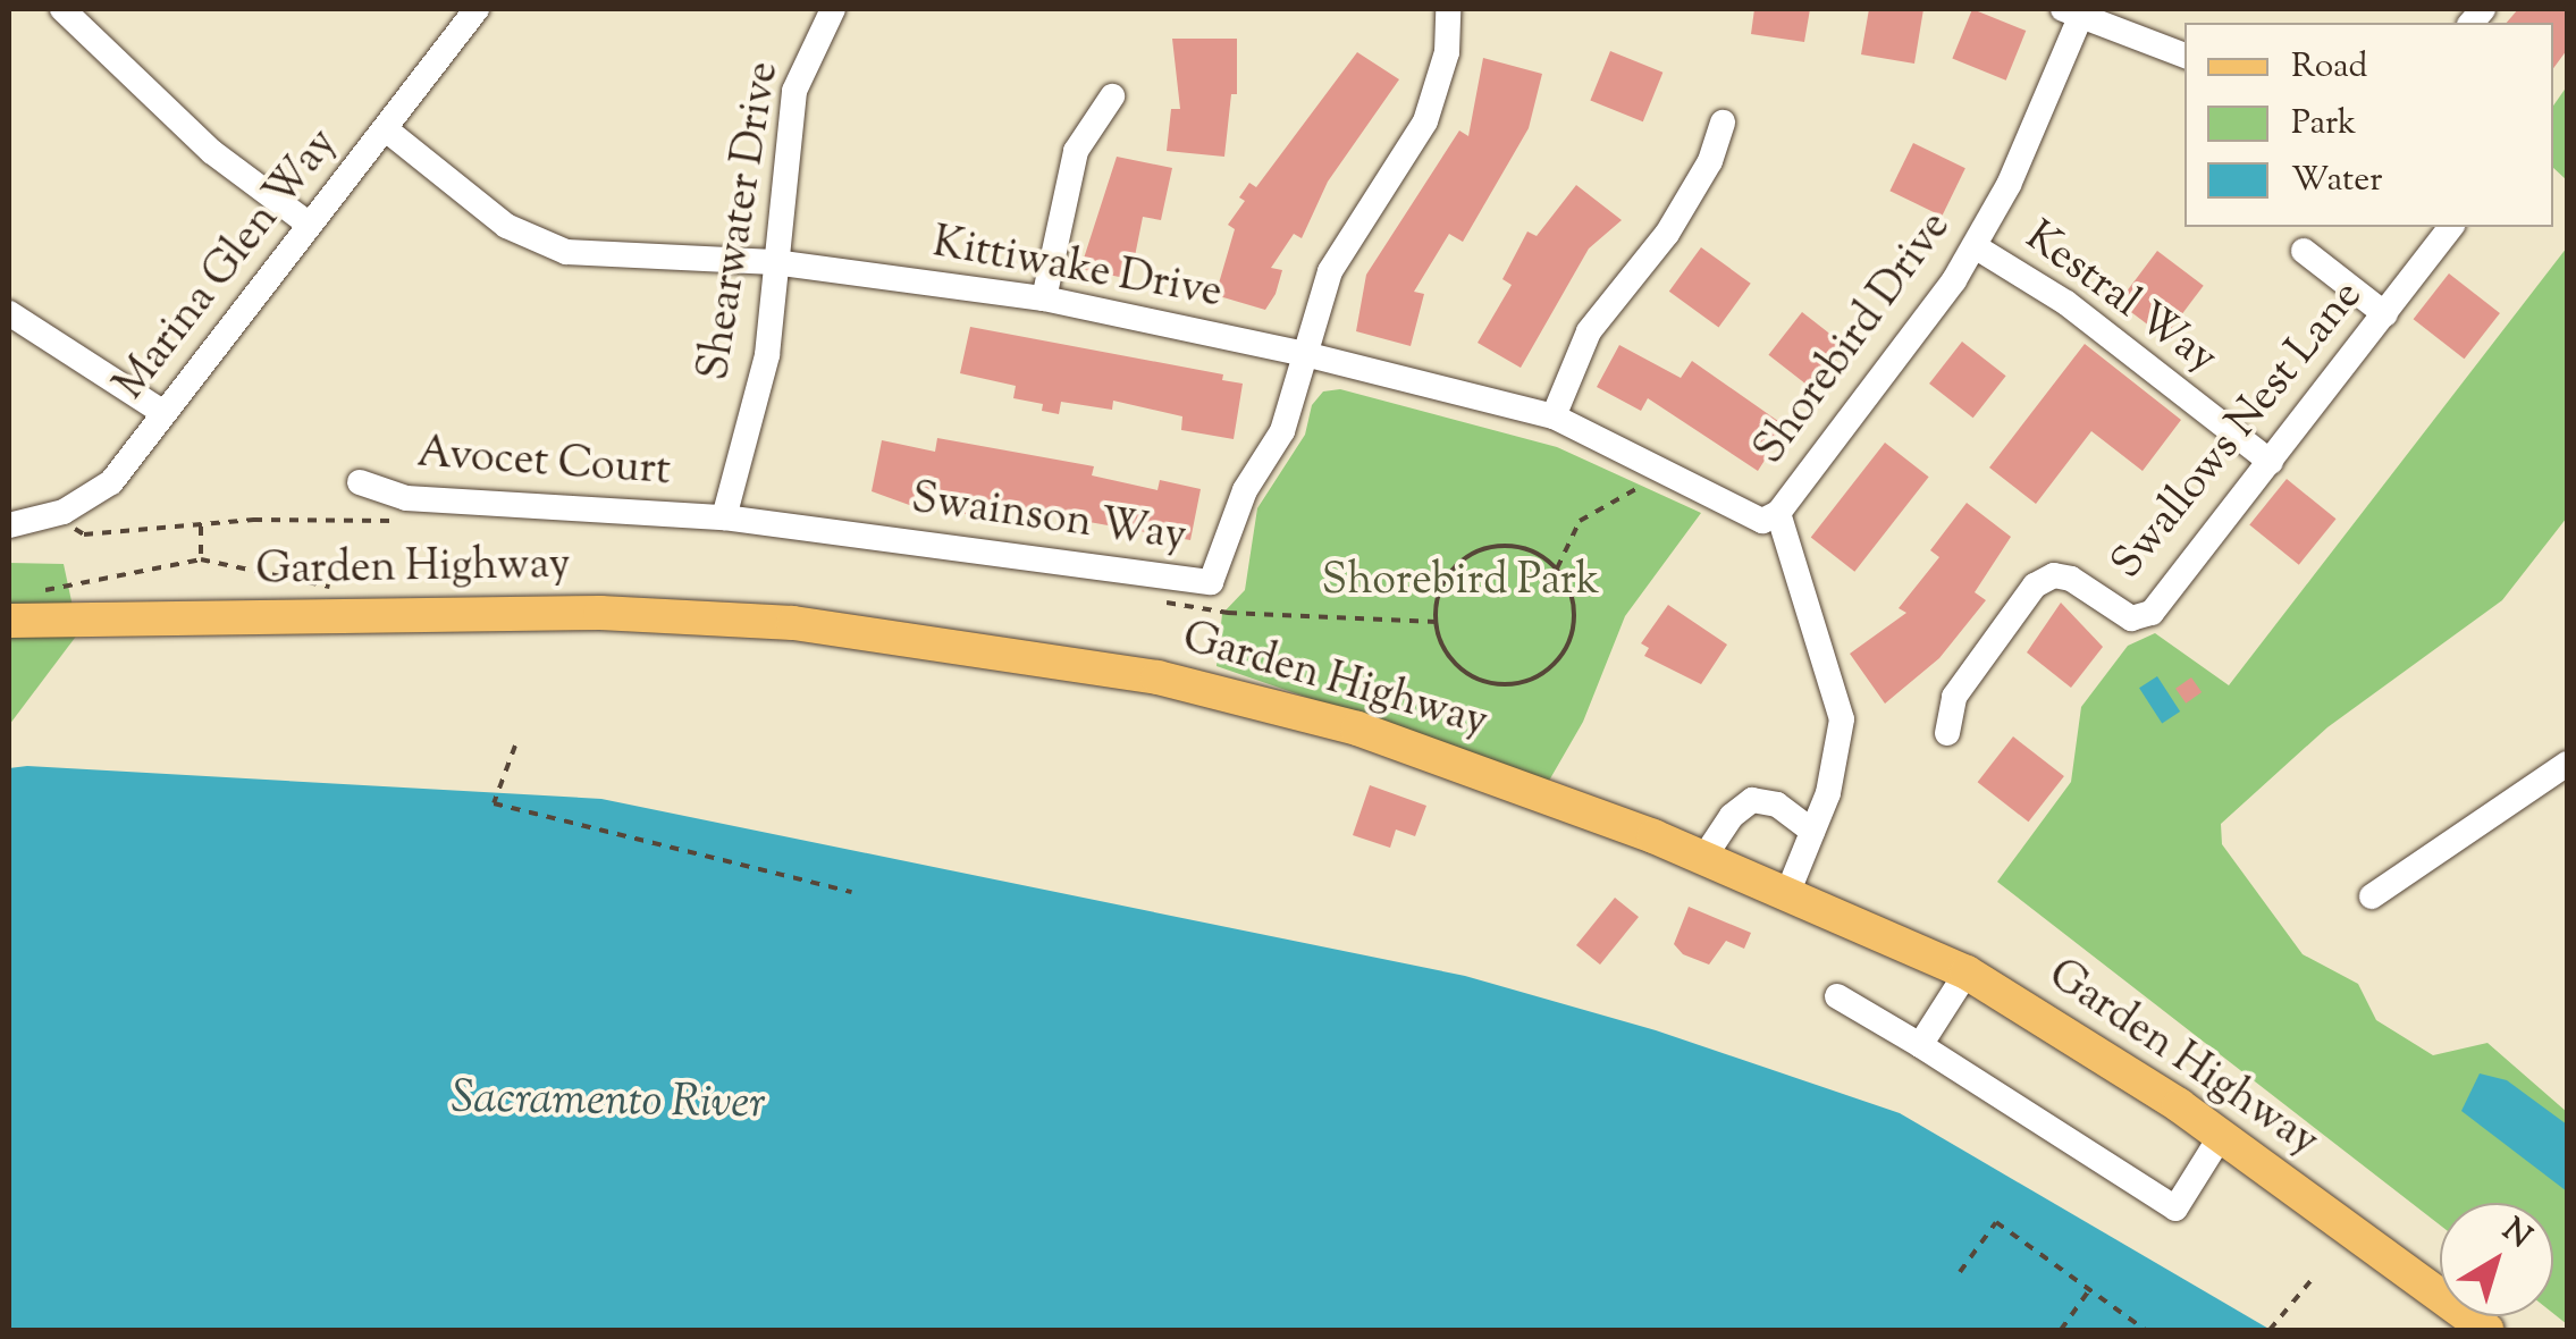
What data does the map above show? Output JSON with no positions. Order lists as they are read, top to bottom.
{
  "streets": {
    "main road": ["Garden Highway"],
    "street": [
      "Shearwater Drive",
      "Marina Glen Way",
      "Kittiwake Drive",
      "Kestral Way",
      "Shorebird Drive",
      "Swallows Nest Lane",
      "Avocet Court",
      "Swainson Way"
    ]
  },
  "crossings": [
    ["Shearwater Drive", "Kittiwake Drive"],
    ["Shearwater Drive", "Avocet Court"],
    ["Shearwater Drive", "Swainson Way"],
    ["Marina Glen Way", "Kittiwake Drive"],
    ["Kittiwake Drive", "Shorebird Drive"],
    ["Kittiwake Drive", "Swainson Way"],
    ["Kestral Way", "Shorebird Drive"],
    ["Kestral Way", "Swallows Nest Lane"],
    ["Avocet Court", "Swainson Way"]
  ],
  "water": ["Sacramento River"],
  "parks": ["Shorebird Park"],
  "legend": ["Road", "Park", "Water"],
  "north": "top right"
}
